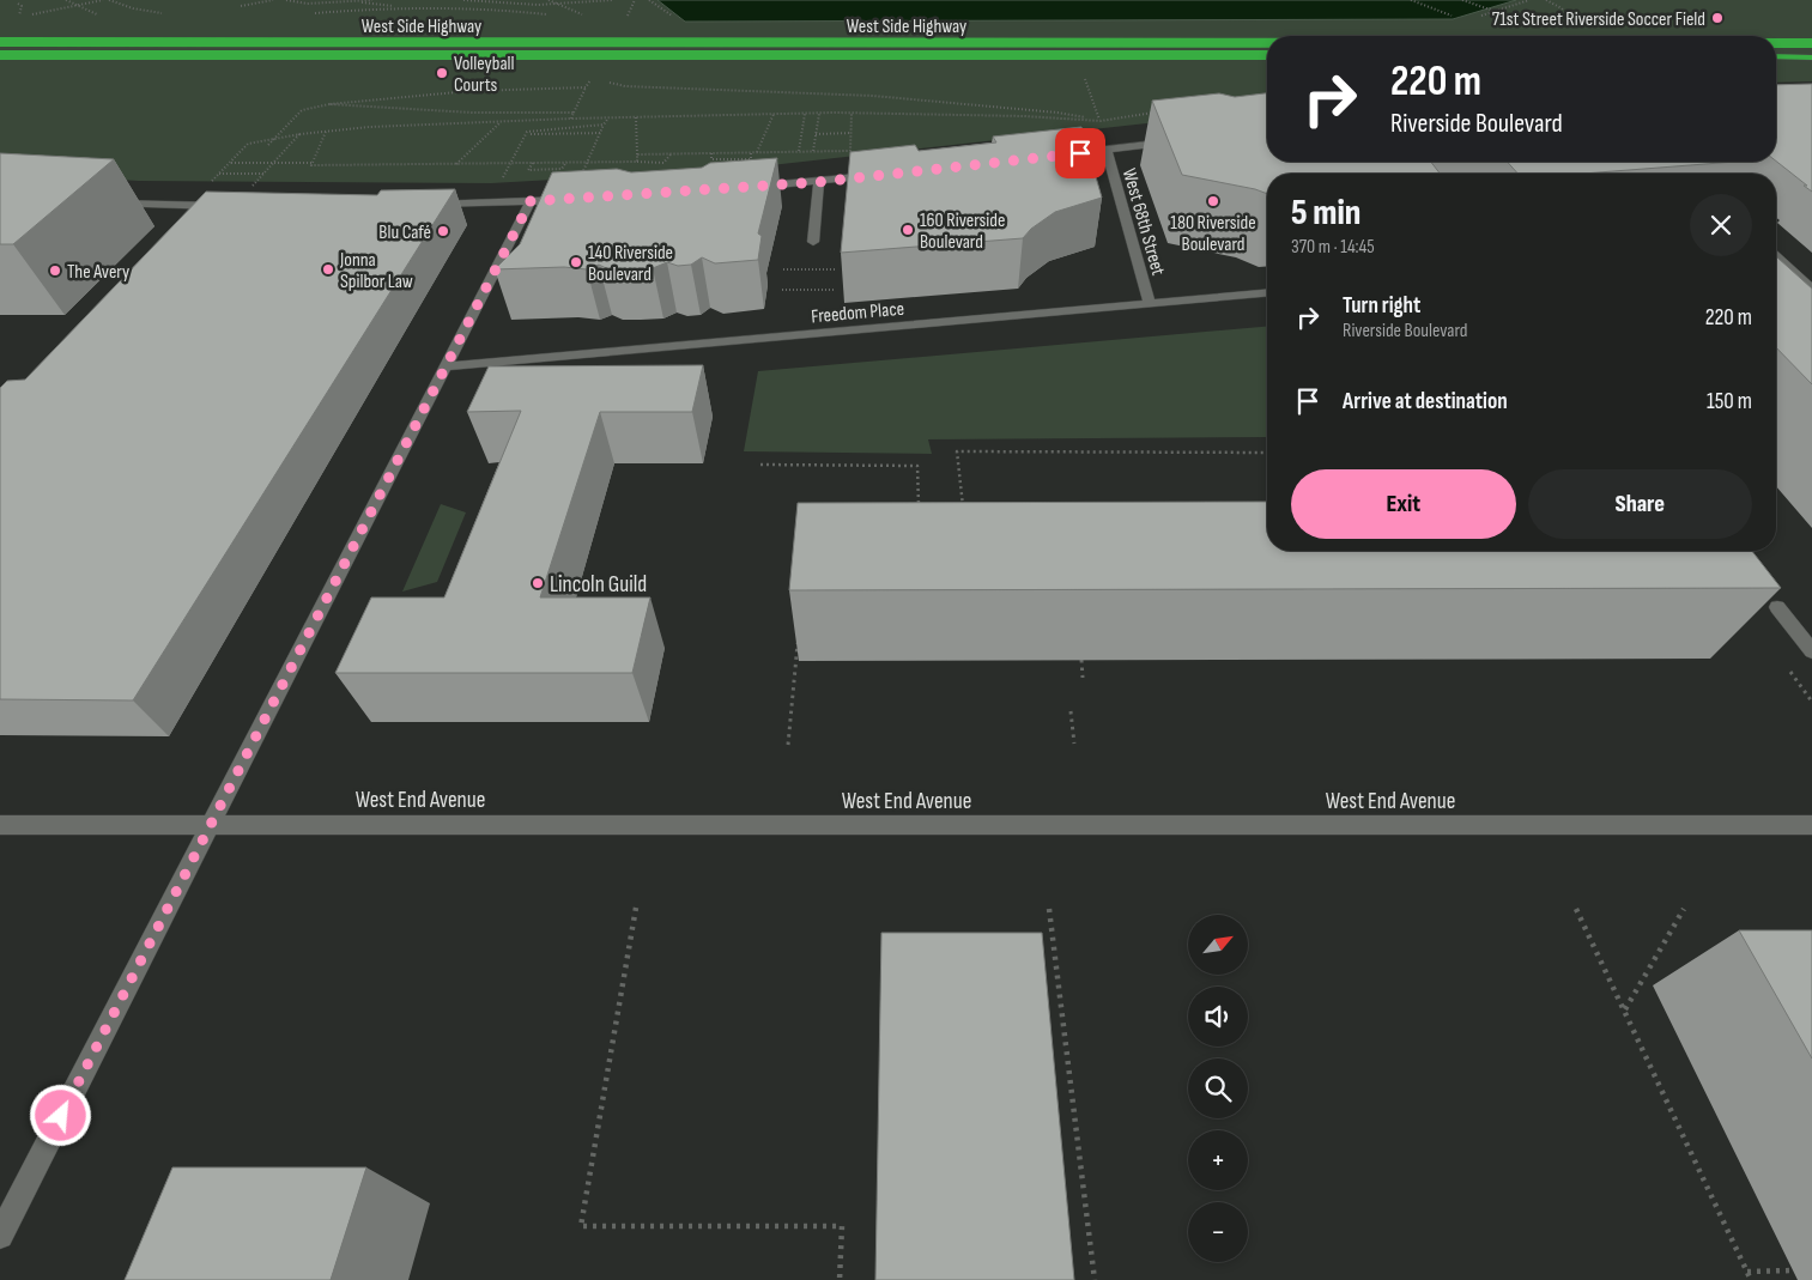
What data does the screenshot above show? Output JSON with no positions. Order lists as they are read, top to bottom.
{
  "streets": {
    "highway": ["West Side Highway"],
    "street": ["West 68th Street", "Freedom Place", "West End Avenue"]
  },
  "crossings": [
    ["West 68th Street", "Freedom Place"]
  ],
  "places": [
    "71st Street Riverside Soccer Field",
    "Volleyball Courts",
    "180 Riverside Boulevard",
    "160 Riverside Boulevard",
    "Blu Café",
    "140 Riverside Boulevard",
    "Jonna Spilbor Law",
    "The Avery",
    "Lincoln Guild"
  ],
  "north": "top right",
  "page": {
    "turn": ["220 m", "Riverside Boulevard"],
    "heading": ["5 min", "370 m · 14:45"],
    "list": [
      {
        "name": "Turn right",
        "note": "Riverside Boulevard",
        "value": "220 m"
      },
      {
        "name": "Arrive at destination",
        "value": "150 m"
      }
    ],
    "buttons": ["Exit", "Share"],
    "map_buttons": ["+", "−"]
  }
}
